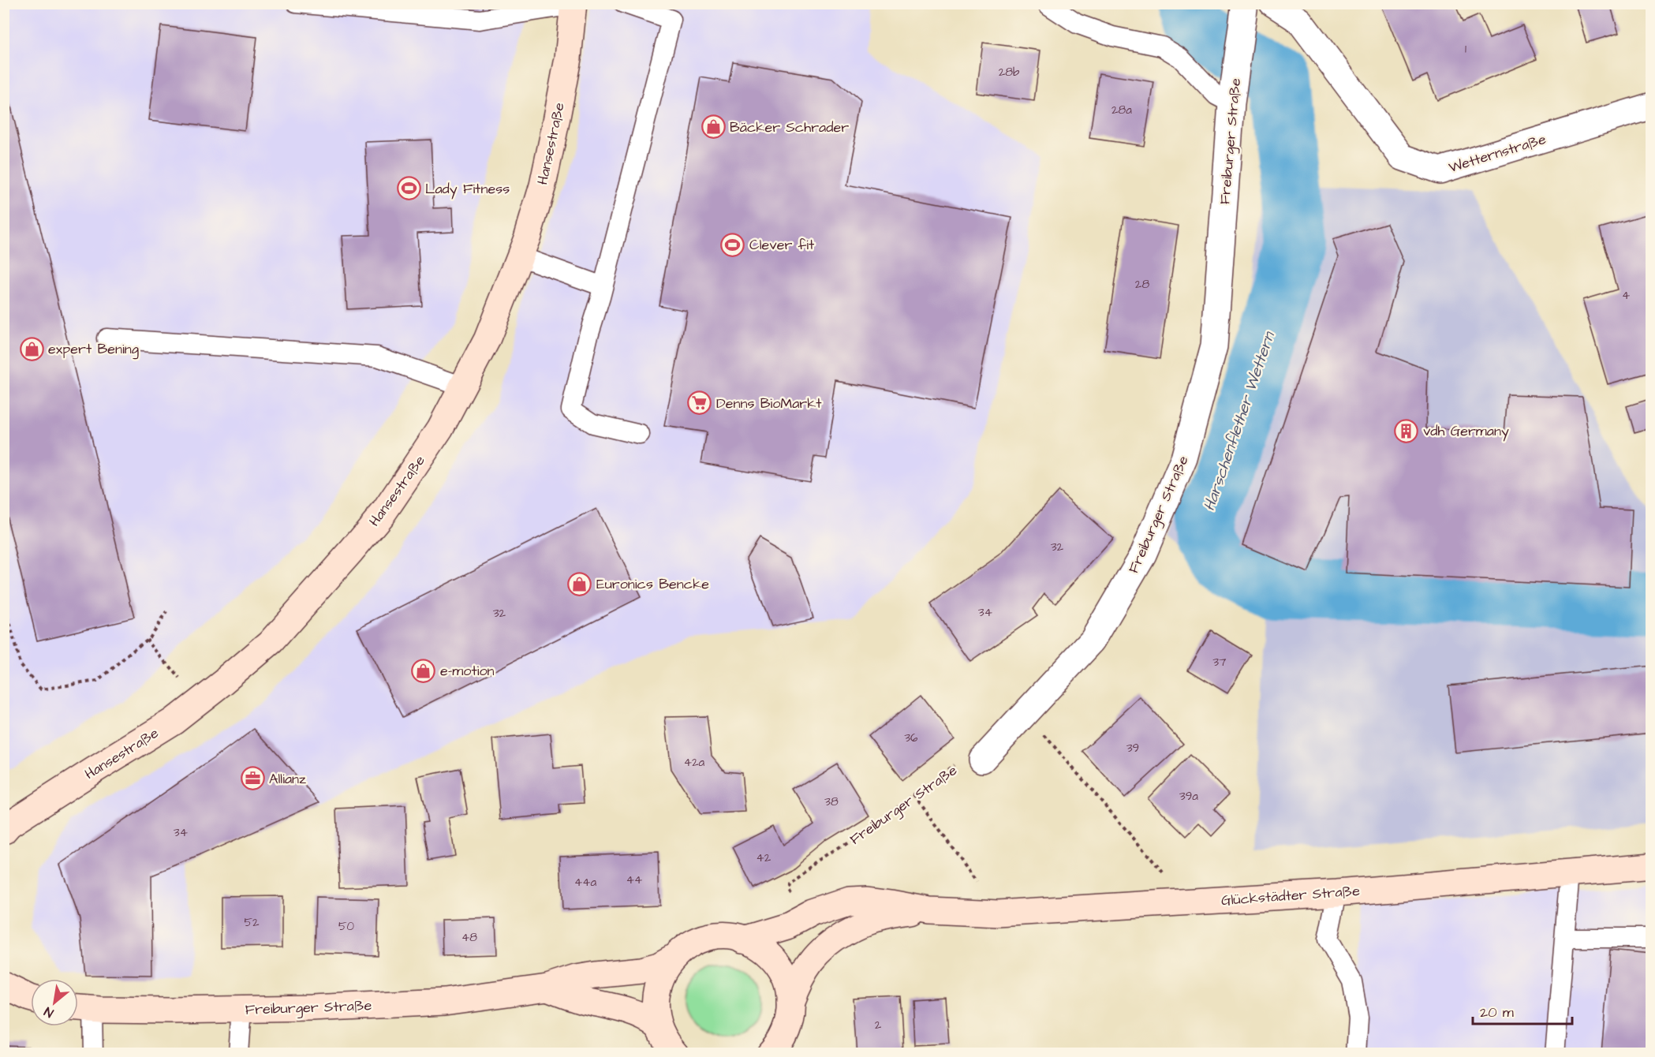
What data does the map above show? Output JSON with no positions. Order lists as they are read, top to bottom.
{
  "streets": {
    "main road": ["Freiburger Straße", "Hansestraße", "Glückstädter Straße"],
    "street": ["Wetternstraße"]
  },
  "crossings": [
    ["Freiburger Straße", "Glückstädter Straße"]
  ],
  "water": ["Harschenflether Wettern"],
  "places": {
    "shop": [
      "Bäcker Schrader",
      "expert Bening",
      "Euronics Bencke",
      "e-motion"
    ],
    "sports": ["Lady Fitness", "Clever fit"],
    "supermarket": ["Denns BioMarkt"],
    "building": ["vdh Germany"],
    "office": ["Allianz"]
  },
  "house_numbers": [
    "1",
    "28b",
    "28a",
    "28",
    "4",
    "32",
    "34",
    "32",
    "37",
    "36",
    "39",
    "42a",
    "39a",
    "38",
    "34",
    "42",
    "44",
    "44a",
    "52",
    "50",
    "48",
    "2"
  ],
  "scale_bar": "20 m",
  "north": "bottom left"
}
